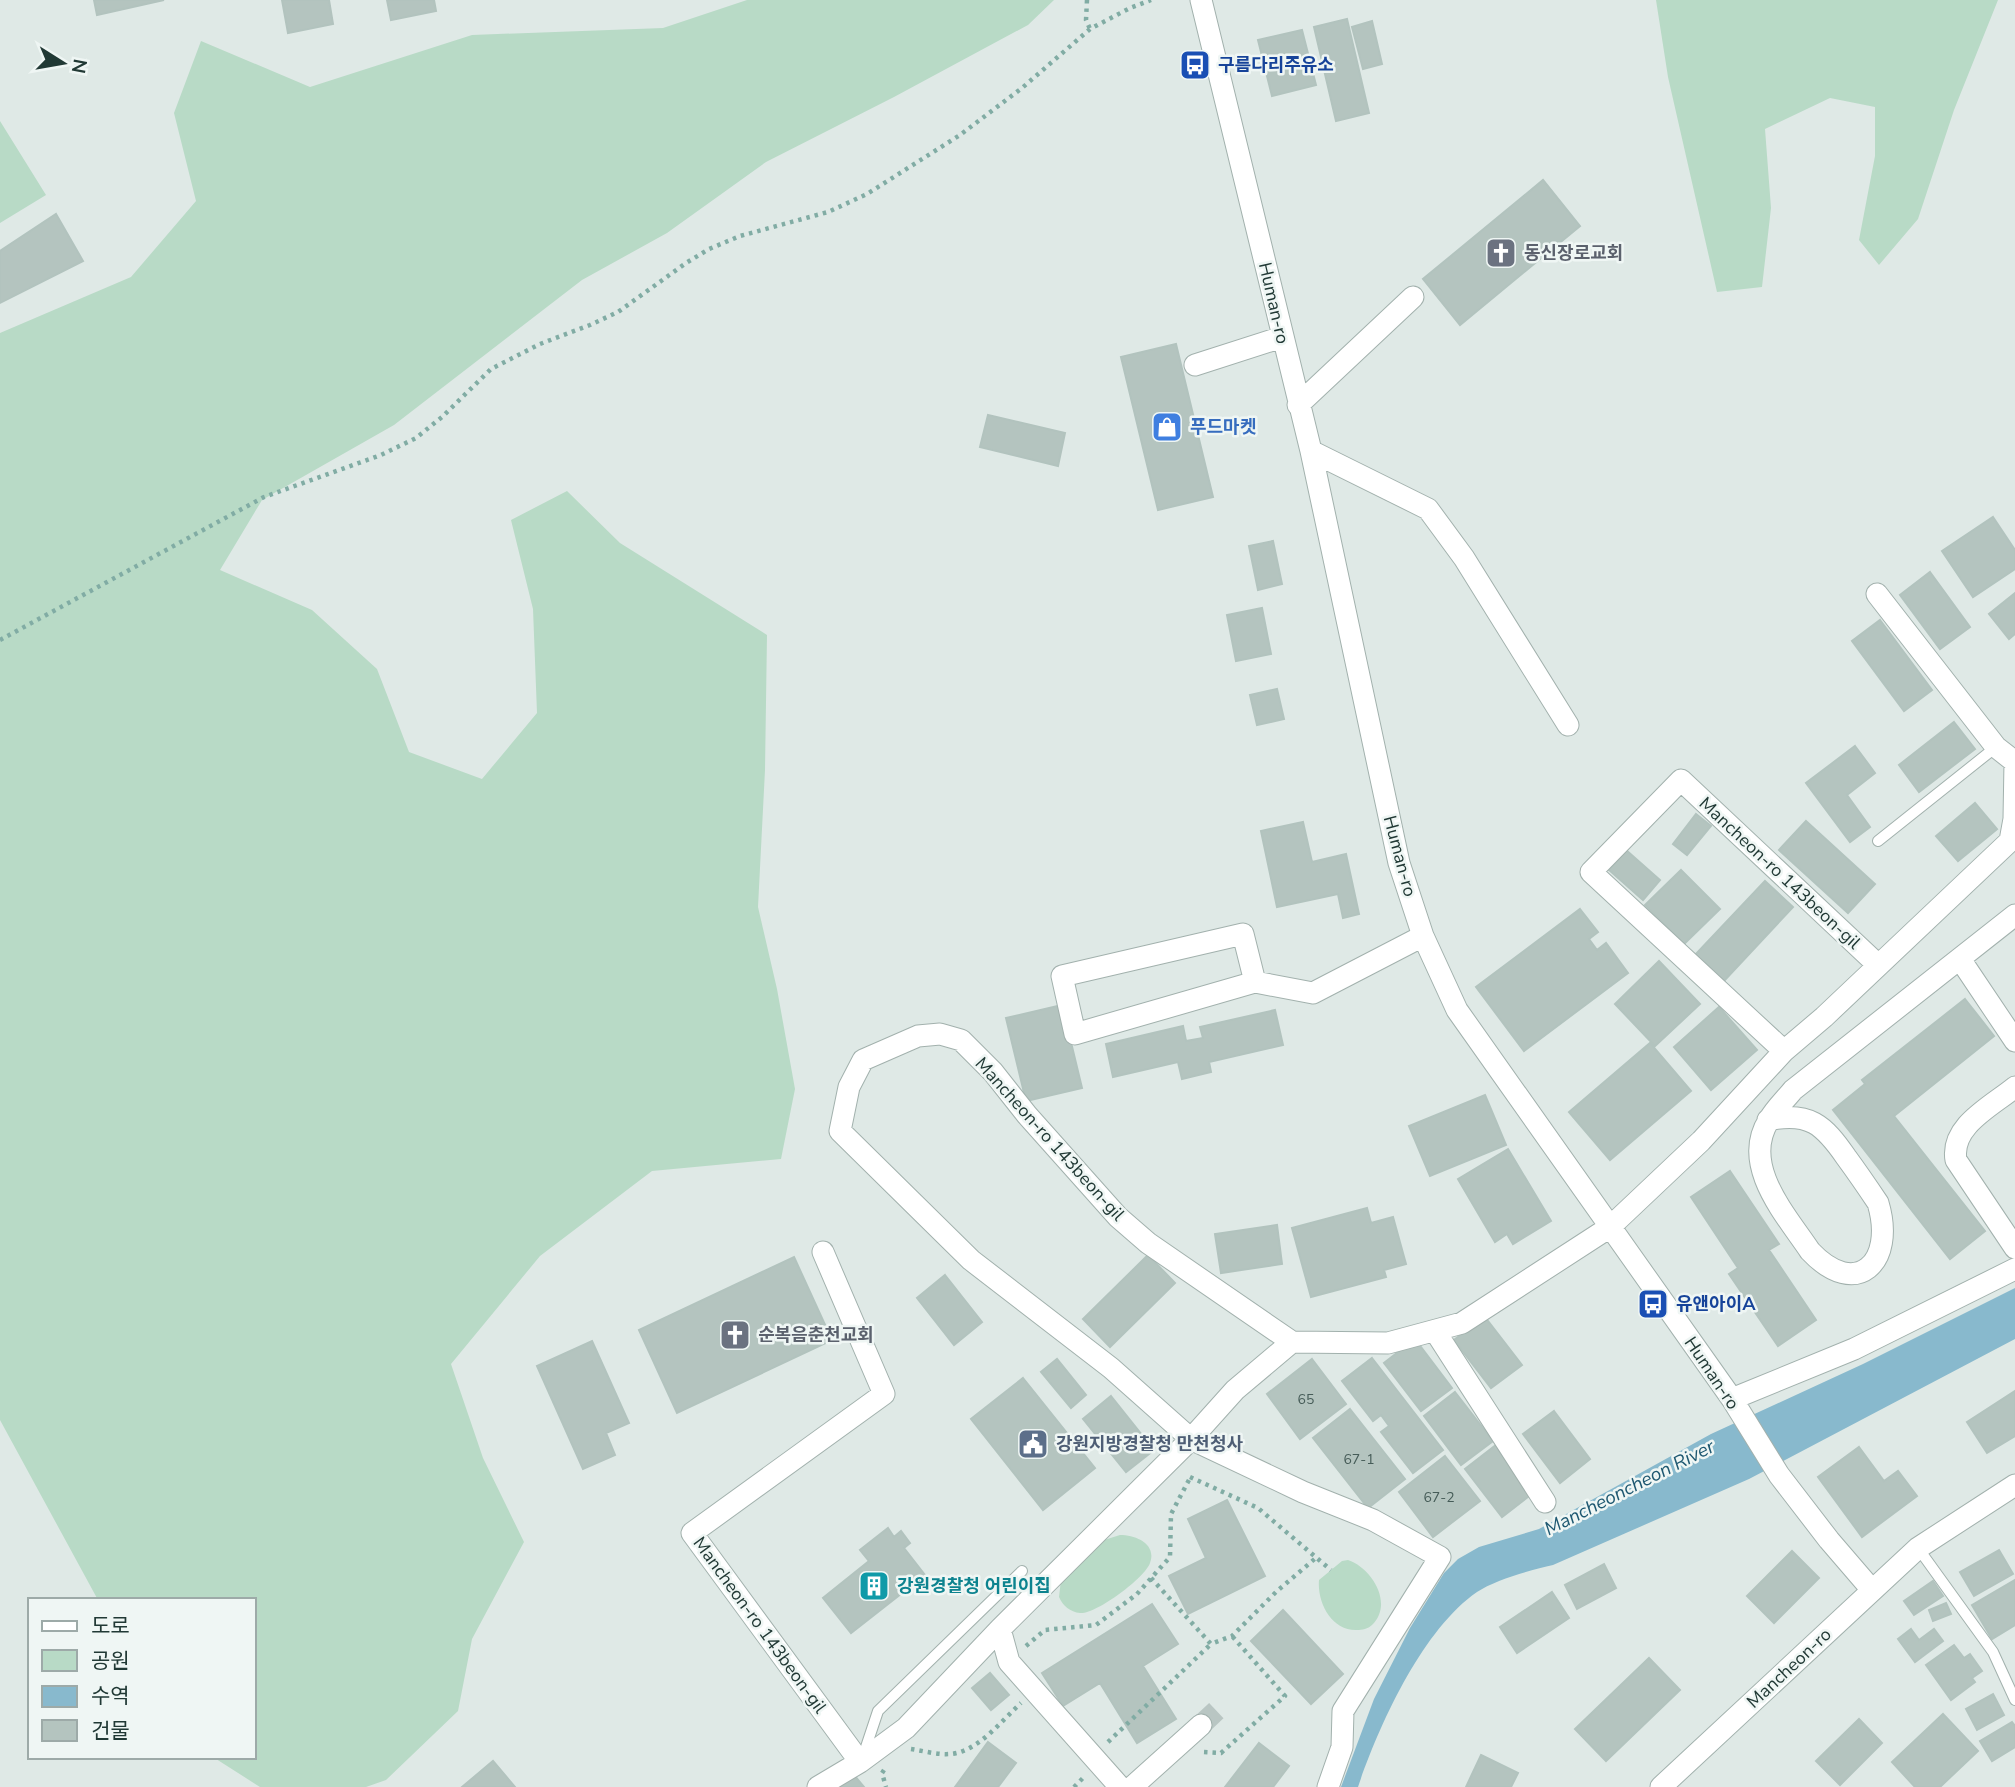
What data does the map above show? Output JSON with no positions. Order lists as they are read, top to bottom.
{
  "streets": {
    "street": ["Human-ro", "Mancheon-ro 143beon-gil", "Mancheon-ro"]
  },
  "crossings": [
    ["Human-ro", "Mancheon-ro"]
  ],
  "water": ["Mancheoncheon River"],
  "places": {
    "bus stop": ["구름다리주유소", "유앤아이A"],
    "church": ["동신장로교회", "순복음춘천교회"],
    "shop": ["푸드마켓"],
    "public building": ["강원지방경찰청 만천청사"],
    "building": ["강원경찰청 어린이집"]
  },
  "house_numbers": ["65", "67-1", "67-2"],
  "legend": [
    "도로",
    "공원",
    "수역",
    "건물"
  ],
  "north": "right"
}
